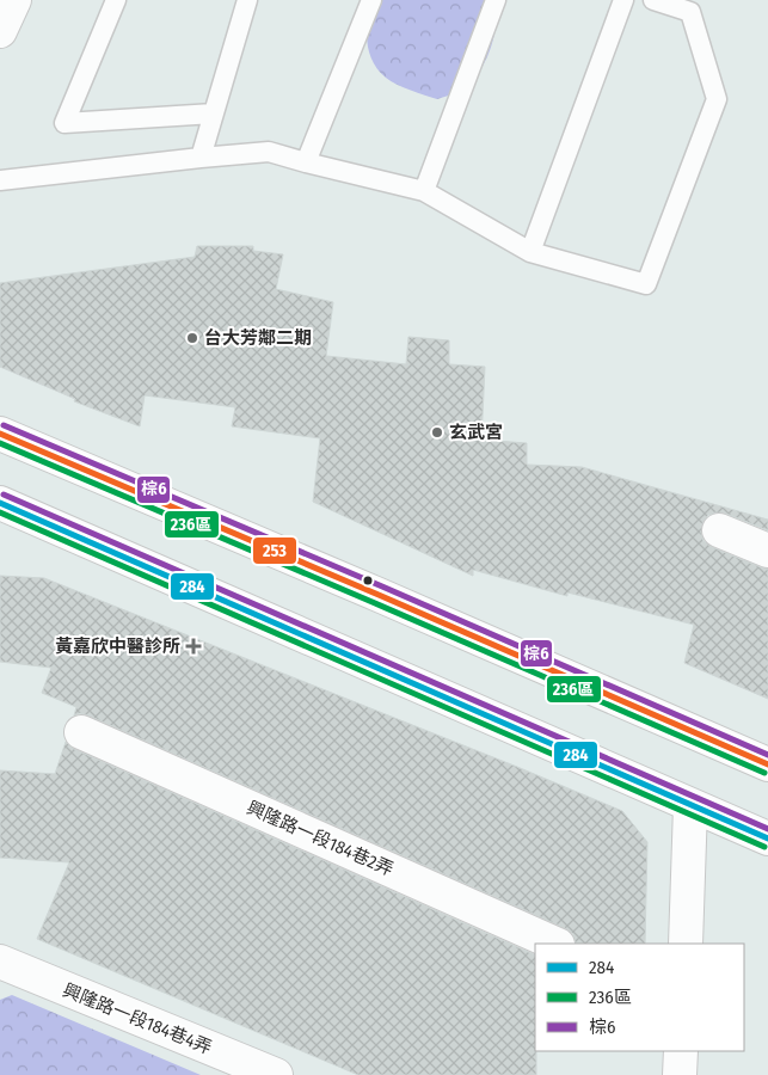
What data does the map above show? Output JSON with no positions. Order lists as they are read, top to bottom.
{
  "streets": {
    "main road": ["興隆路一段184巷2弄", "興隆路一段184巷4弄"]
  },
  "places": {
    "other": ["台大芳鄰二期", "玄武宮"],
    "health": ["黃嘉欣中醫診所"]
  },
  "lines": [
    "transit line 棕6",
    "transit line 253",
    "transit line 236區",
    "transit line 284"
  ],
  "legend": ["284", "236區", "棕6"]
}
